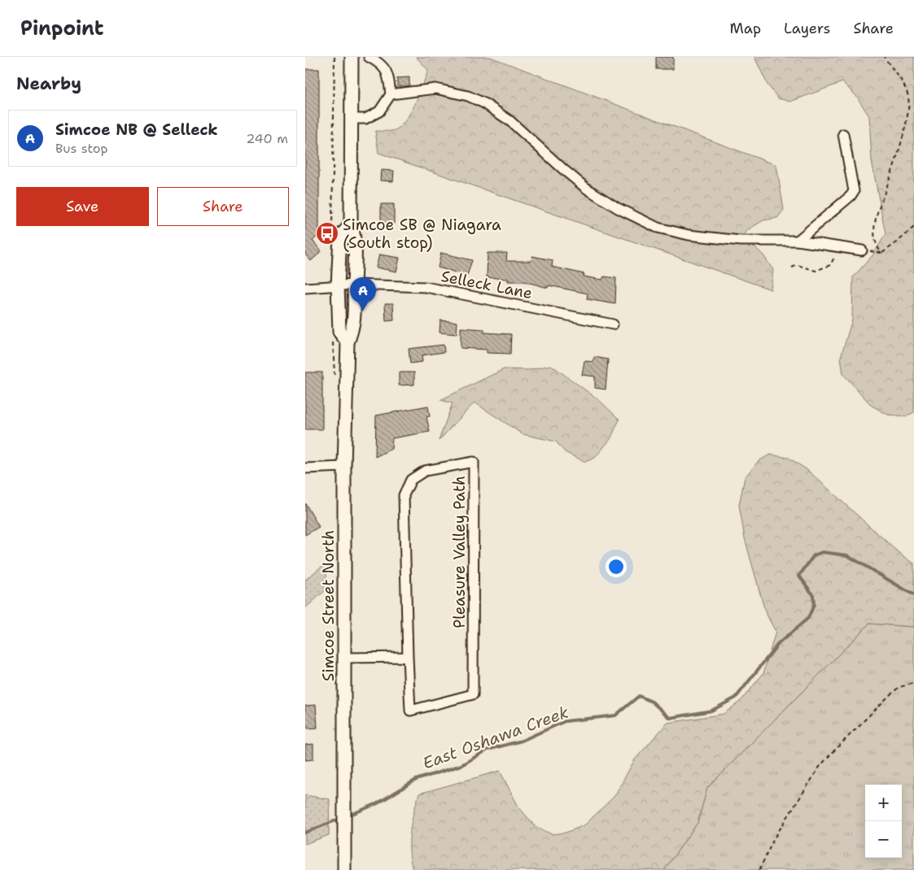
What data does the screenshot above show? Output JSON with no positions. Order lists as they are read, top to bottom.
{
  "streets": {
    "main road": ["Simcoe Street North"],
    "street": ["Selleck Lane", "Pleasure Valley Path"]
  },
  "crossings": [
    ["Selleck Lane", "Simcoe Street North"]
  ],
  "water": ["East Oshawa Creek"],
  "places": {
    "bus stop": ["Simcoe SB @ Niagara (South stop)"]
  },
  "page": {
    "header": "Pinpoint",
    "nav": ["Map", "Layers", "Share"],
    "heading": "Nearby",
    "list": [
      {
        "mark": "A",
        "name": "Simcoe NB @ Selleck",
        "note": "Bus stop",
        "value": "240 m"
      }
    ],
    "buttons": ["Save", "Share"],
    "pins": "A",
    "map_buttons": ["+", "−"]
  }
}
